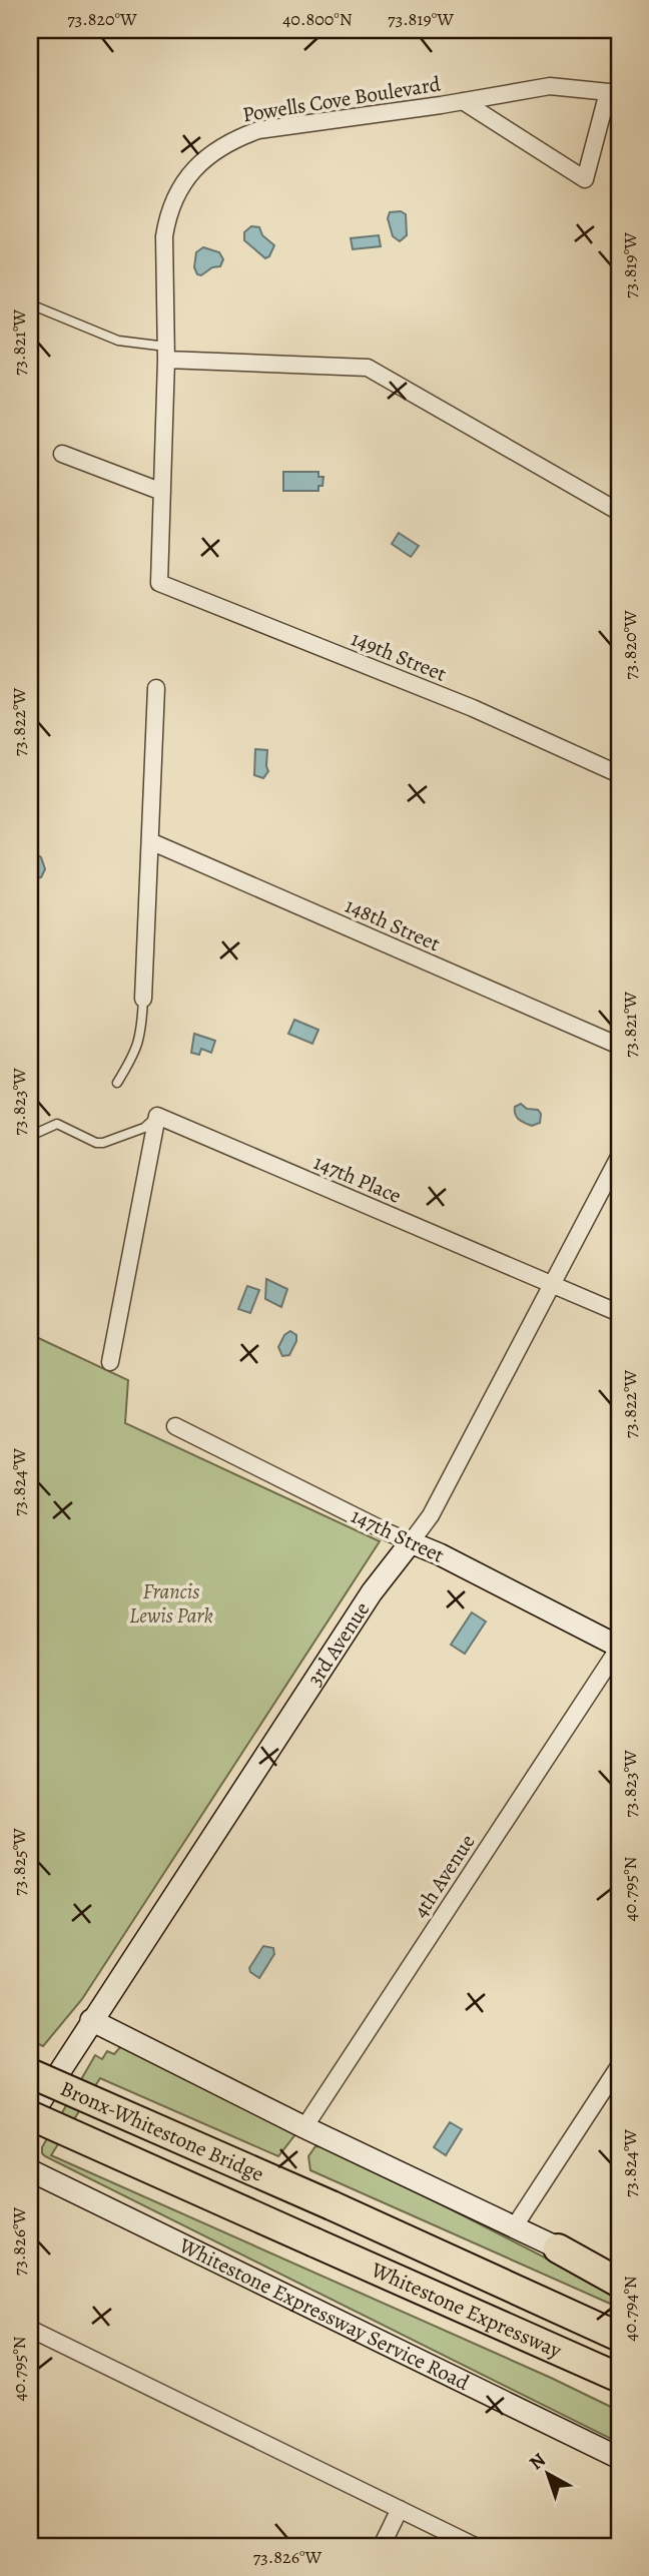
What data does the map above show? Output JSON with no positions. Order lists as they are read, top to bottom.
{
  "streets": {
    "highway": ["Bronx-Whitestone Bridge", "Whitestone Expressway"],
    "street": [
      "Powells Cove Boulevard",
      "149th Street",
      "148th Street",
      "147th Place",
      "147th Street",
      "3rd Avenue",
      "4th Avenue",
      "Whitestone Expressway Service Road"
    ]
  },
  "crossings": [
    ["Powells Cove Boulevard", "149th Street"],
    ["147th Place", "3rd Avenue"],
    ["147th Street", "3rd Avenue"],
    ["147th Street", "4th Avenue"],
    ["3rd Avenue", "Bronx-Whitestone Bridge"],
    ["Bronx-Whitestone Bridge", "Whitestone Expressway"]
  ],
  "parks": ["Francis Lewis Park"],
  "north": "top left",
  "coordinates": [
    "73.820°W",
    "40.800°N",
    "73.819°W",
    "73.821°W",
    "73.822°W",
    "73.823°W",
    "73.824°W",
    "73.825°W",
    "40.795°N",
    "73.826°W",
    "40.794°N"
  ]
}
